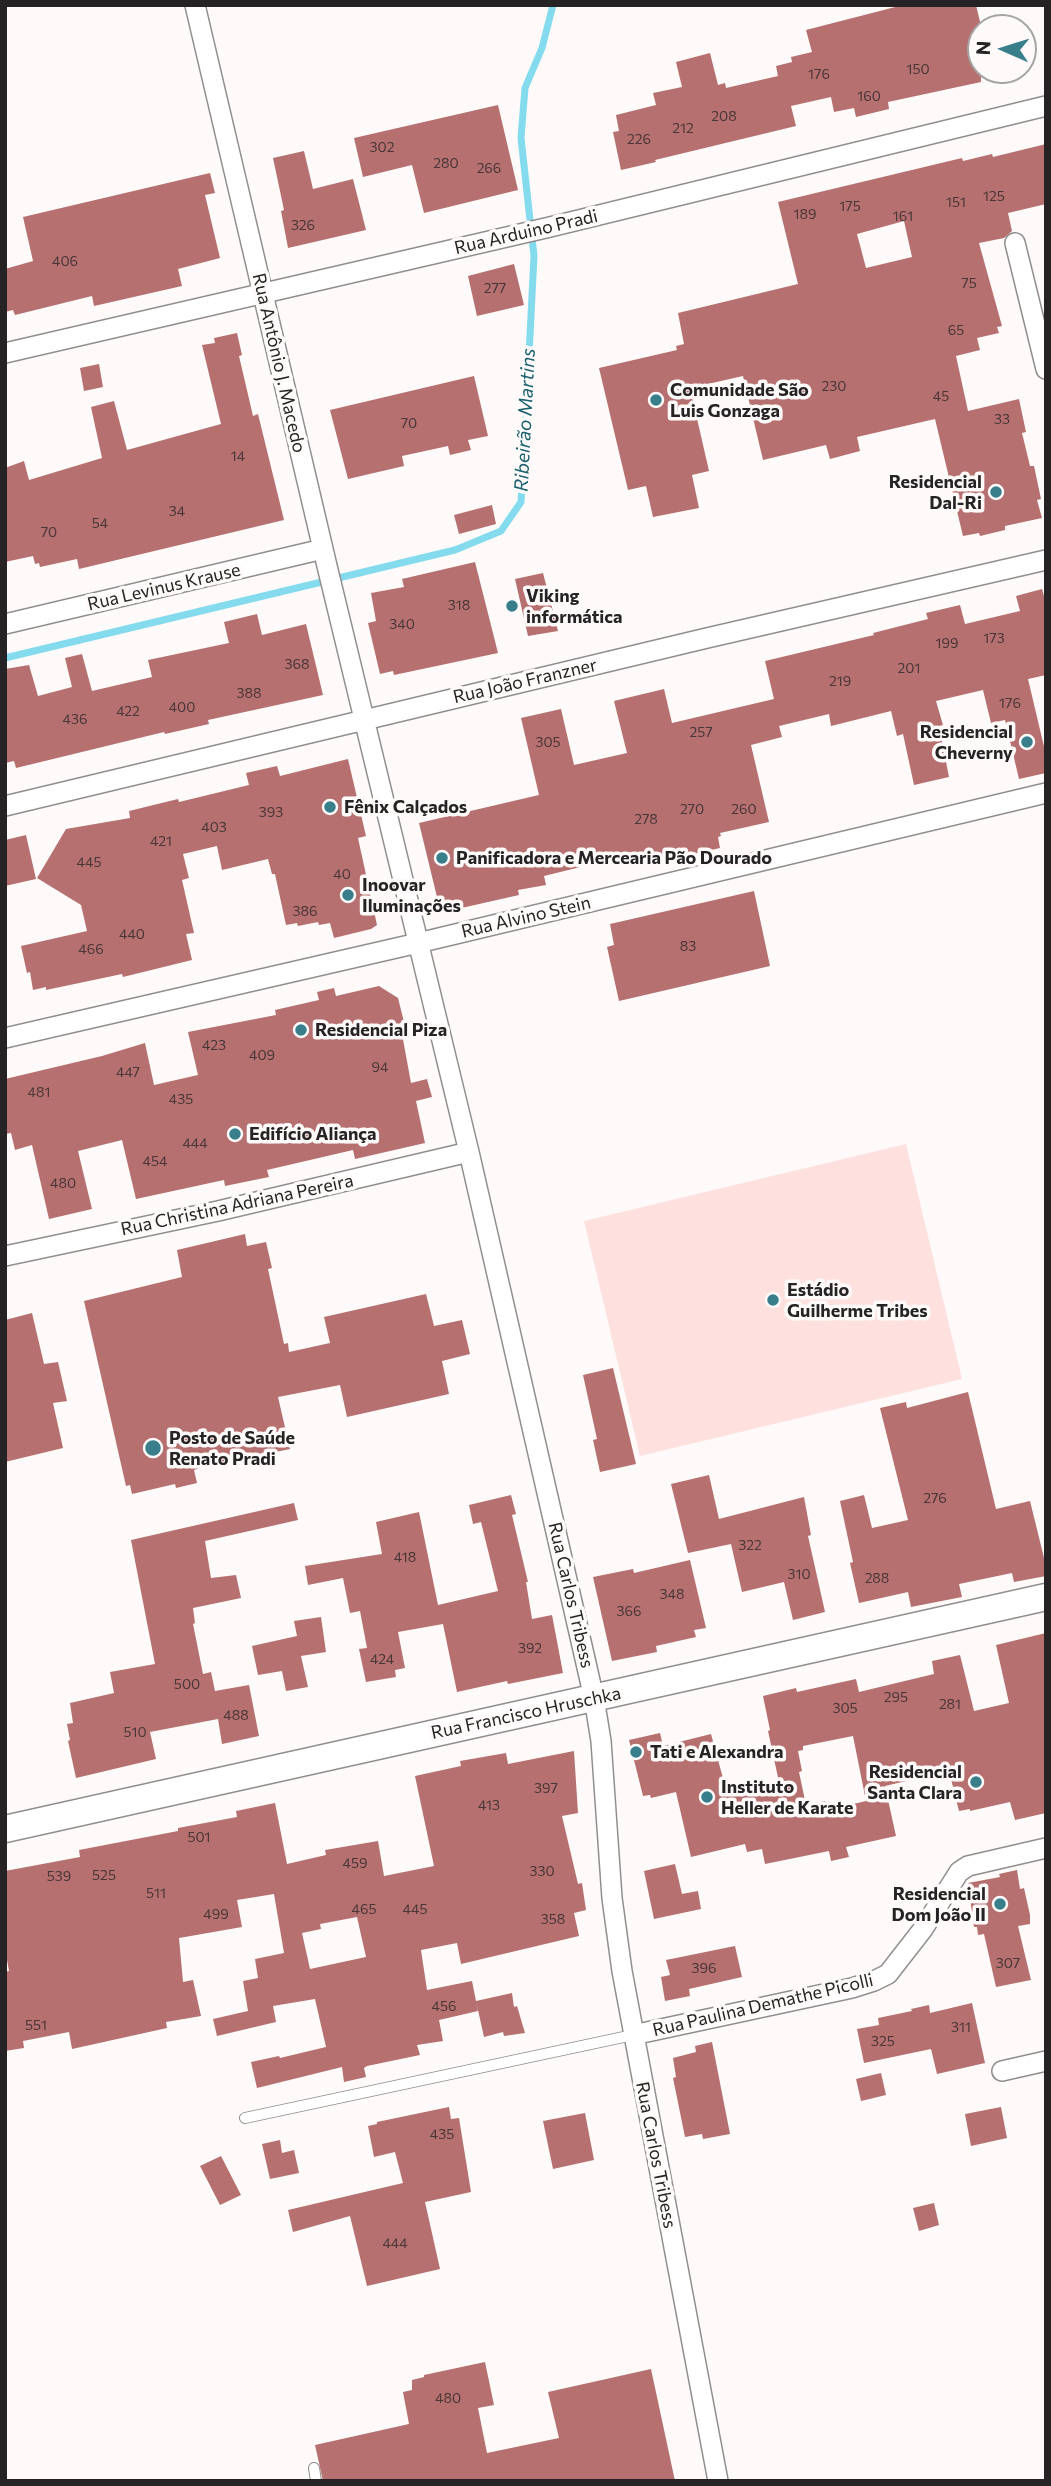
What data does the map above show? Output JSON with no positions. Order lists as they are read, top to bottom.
{
  "streets": {
    "main road": ["Rua Francisco Hruschka"],
    "street": [
      "Rua Arduino Pradi",
      "Rua Antônio J. Macedo",
      "Rua Levinus Krause",
      "Rua João Franzner",
      "Rua Alvino Stein",
      "Rua Christina Adriana Pereira",
      "Rua Carlos Tribess",
      "Rua Paulina Demathe Picolli"
    ]
  },
  "crossings": [
    ["Rua Arduino Pradi", "Rua Antônio J. Macedo"],
    ["Rua Antônio J. Macedo", "Rua Levinus Krause"],
    ["Rua Antônio J. Macedo", "Rua João Franzner"],
    ["Rua Antônio J. Macedo", "Rua Carlos Tribess"],
    ["Rua João Franzner", "Rua Carlos Tribess"],
    ["Rua Alvino Stein", "Rua Carlos Tribess"],
    ["Rua Christina Adriana Pereira", "Rua Carlos Tribess"],
    ["Rua Carlos Tribess", "Rua Francisco Hruschka"],
    ["Rua Carlos Tribess", "Rua Paulina Demathe Picolli"]
  ],
  "water": ["Ribeirão Martins"],
  "places": [
    "Comunidade São Luis Gonzaga",
    "Residencial Dal-Ri",
    "Viking informática",
    "Residencial Cheverny",
    "Fênix Calçados",
    "Panificadora e Mercearia Pão Dourado",
    "Inoovar Iluminações",
    "Residencial Piza",
    "Edifício Aliança",
    "Estádio Guilherme Tribes",
    "Posto de Saúde Renato Pradi",
    "Tati e Alexandra",
    "Residencial Santa Clara",
    "Instituto Heller de Karate",
    "Residencial Dom João II"
  ],
  "house_numbers": [
    "150",
    "176",
    "160",
    "208",
    "212",
    "226",
    "302",
    "280",
    "266",
    "125",
    "151",
    "175",
    "189",
    "161",
    "326",
    "406",
    "75",
    "277",
    "65",
    "230",
    "45",
    "33",
    "70",
    "14",
    "34",
    "54",
    "70",
    "318",
    "340",
    "173",
    "199",
    "368",
    "201",
    "219",
    "388",
    "176",
    "400",
    "422",
    "436",
    "257",
    "305",
    "270",
    "260",
    "393",
    "278",
    "403",
    "421",
    "445",
    "40",
    "386",
    "440",
    "83",
    "466",
    "423",
    "409",
    "94",
    "447",
    "481",
    "435",
    "444",
    "454",
    "480",
    "276",
    "322",
    "418",
    "310",
    "288",
    "348",
    "366",
    "392",
    "424",
    "500",
    "295",
    "281",
    "305",
    "488",
    "510",
    "397",
    "413",
    "501",
    "459",
    "330",
    "525",
    "539",
    "511",
    "465",
    "445",
    "499",
    "358",
    "307",
    "396",
    "456",
    "551",
    "311",
    "325",
    "435",
    "444",
    "480"
  ],
  "north": "left"
}
